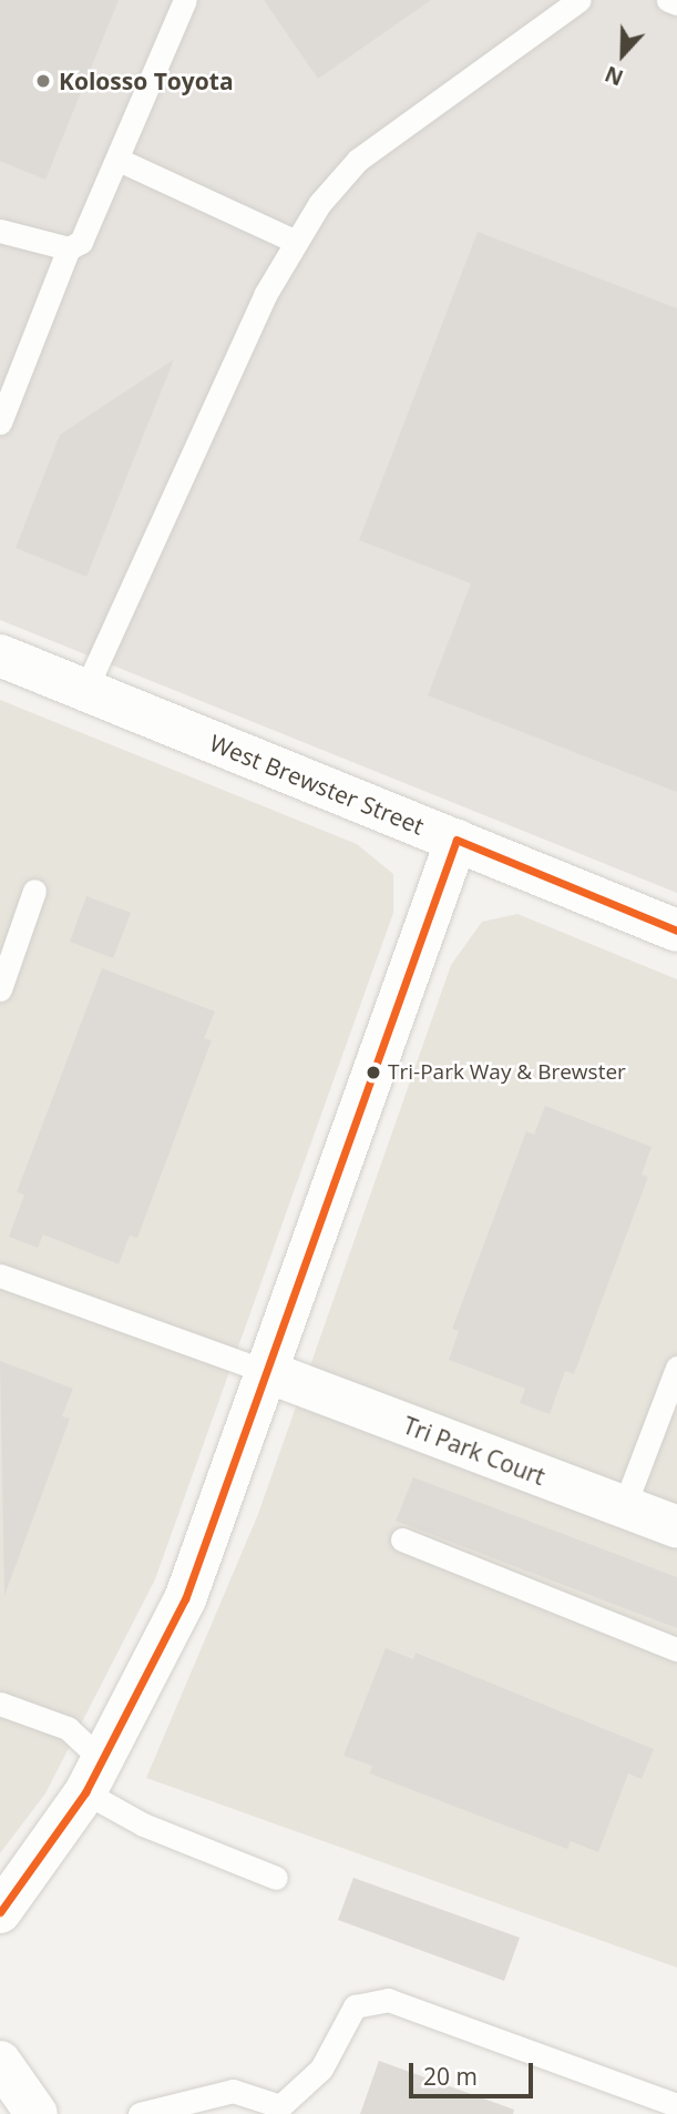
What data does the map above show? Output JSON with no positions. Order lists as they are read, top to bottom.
{
  "streets": {
    "street": ["West Brewster Street", "Tri Park Court"]
  },
  "places": ["Kolosso Toyota", "Tri-Park Way & Brewster"],
  "scale_bar": "20 m",
  "north": "bottom"
}
